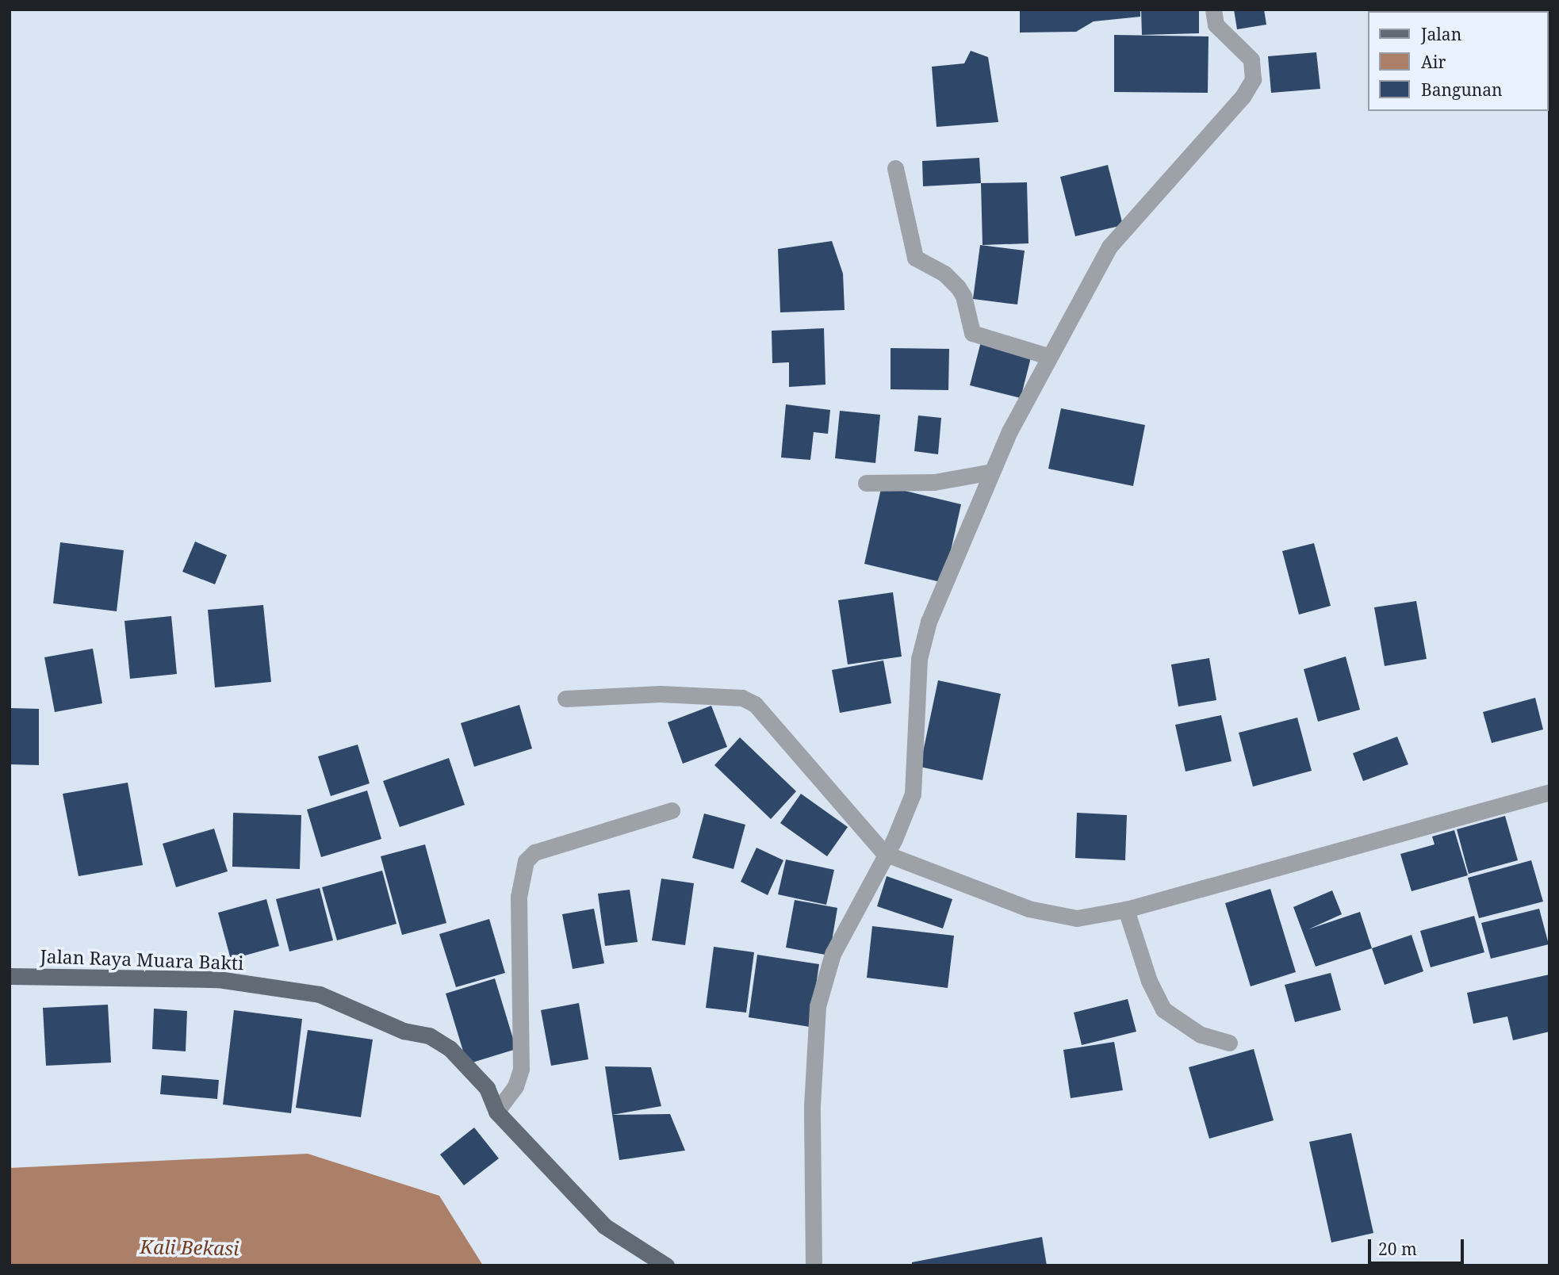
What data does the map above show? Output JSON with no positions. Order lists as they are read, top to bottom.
{
  "streets": {
    "main road": ["Jalan Raya Muara Bakti"]
  },
  "water": ["Kali Bekasi"],
  "legend": ["Jalan", "Air", "Bangunan"],
  "scale_bar": "20 m"
}
